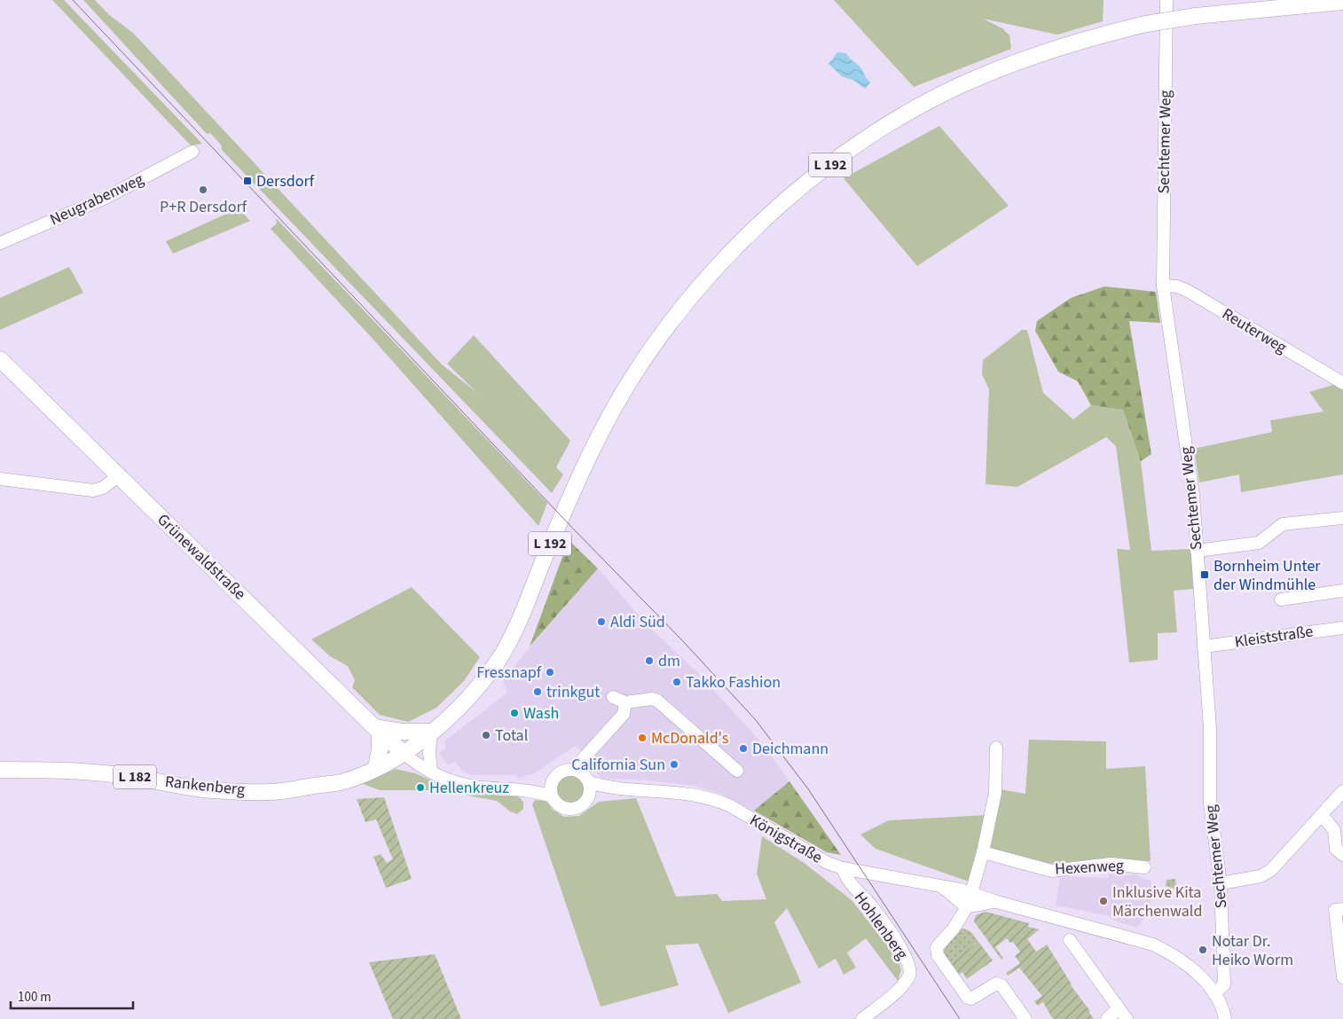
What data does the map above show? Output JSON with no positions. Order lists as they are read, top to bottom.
{
  "streets": {
    "main road": [
      "L 192",
      "Grünewaldstraße",
      "L 182",
      "Rankenberg"
    ],
    "street": [
      "Sechtemer Weg",
      "Neugrabenweg",
      "Reuterweg",
      "Kleiststraße",
      "Königstraße",
      "Hexenweg",
      "Hohlenberg"
    ]
  },
  "crossings": [
    ["Sechtemer Weg", "Reuterweg"],
    ["Sechtemer Weg", "Kleiststraße"],
    ["Sechtemer Weg", "Königstraße"],
    ["L 192", "Grünewaldstraße"],
    ["L 192", "Rankenberg"],
    ["L 192", "Königstraße"],
    ["Grünewaldstraße", "Rankenberg"],
    ["Grünewaldstraße", "Königstraße"],
    ["Rankenberg", "Königstraße"],
    ["Königstraße", "Hohlenberg"]
  ],
  "places": {
    "transit": ["Dersdorf", "Bornheim Unter der Windmühle"],
    "other": [
      "P+R Dersdorf",
      "Aldi Süd",
      "dm",
      "Fressnapf",
      "Takko Fashion",
      "trinkgut",
      "Wash",
      "Total",
      "McDonald's",
      "Deichmann",
      "California Sun",
      "Hellenkreuz",
      "Inklusive Kita Märchenwald",
      "Notar Dr. Heiko Worm"
    ]
  },
  "scale_bar": "100 m"
}
